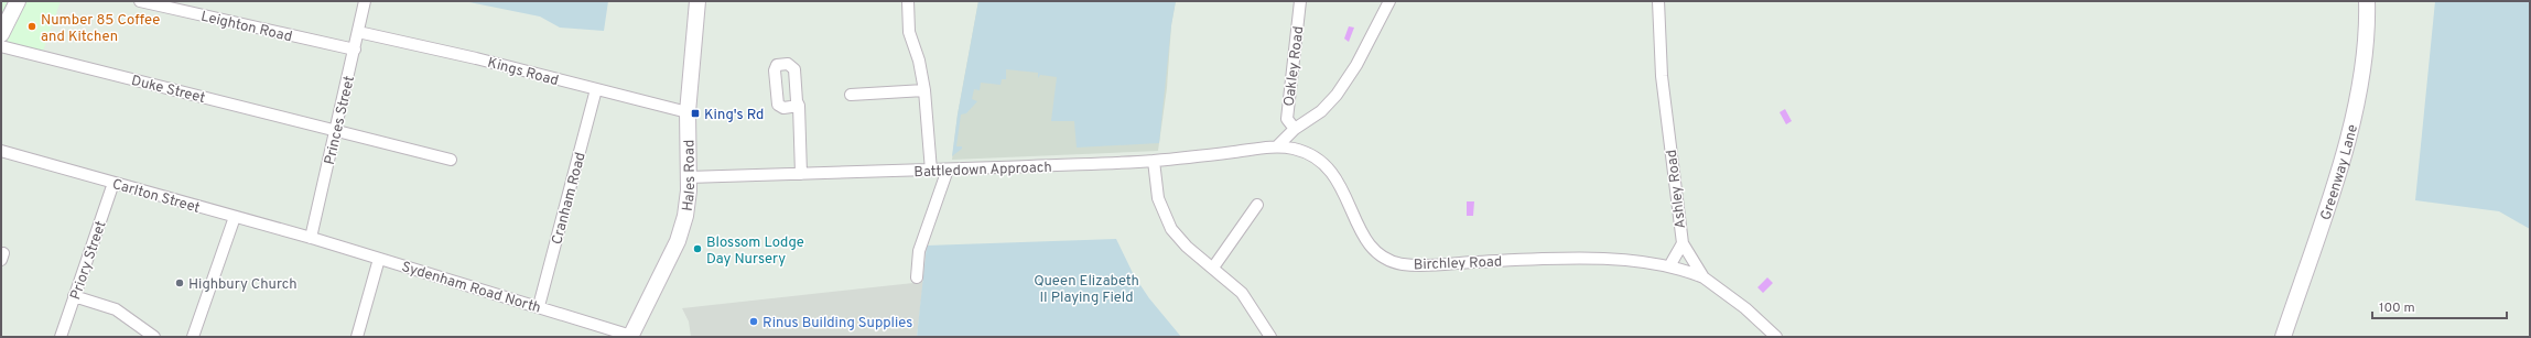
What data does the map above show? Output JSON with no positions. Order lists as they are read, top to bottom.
{
  "streets": {
    "street": [
      "Leighton Road",
      "Oakley Road",
      "Kings Road",
      "Duke Street",
      "Princes Street",
      "Battledown Approach",
      "Greenway Lane",
      "Hales Road",
      "Ashley Road",
      "Carlton Street",
      "Cranham Road",
      "Priory Street",
      "Birchley Road",
      "Sydenham Road North"
    ]
  },
  "crossings": [
    ["Leighton Road", "Princes Street"],
    ["Kings Road", "Princes Street"],
    ["Kings Road", "Hales Road"],
    ["Kings Road", "Cranham Road"],
    ["Duke Street", "Princes Street"],
    ["Princes Street", "Carlton Street"],
    ["Princes Street", "Sydenham Road North"],
    ["Battledown Approach", "Hales Road"],
    ["Battledown Approach", "Birchley Road"],
    ["Hales Road", "Sydenham Road North"],
    ["Ashley Road", "Birchley Road"],
    ["Carlton Street", "Priory Street"],
    ["Carlton Street", "Sydenham Road North"],
    ["Cranham Road", "Sydenham Road North"]
  ],
  "parks": ["Queen Elizabeth II Playing Field"],
  "places": {
    "other": [
      "Number 85 Coffee and Kitchen",
      "Blossom Lodge Day Nursery",
      "Highbury Church",
      "Rinus Building Supplies"
    ],
    "transit": ["King's Rd"]
  },
  "scale_bar": "100 m"
}
